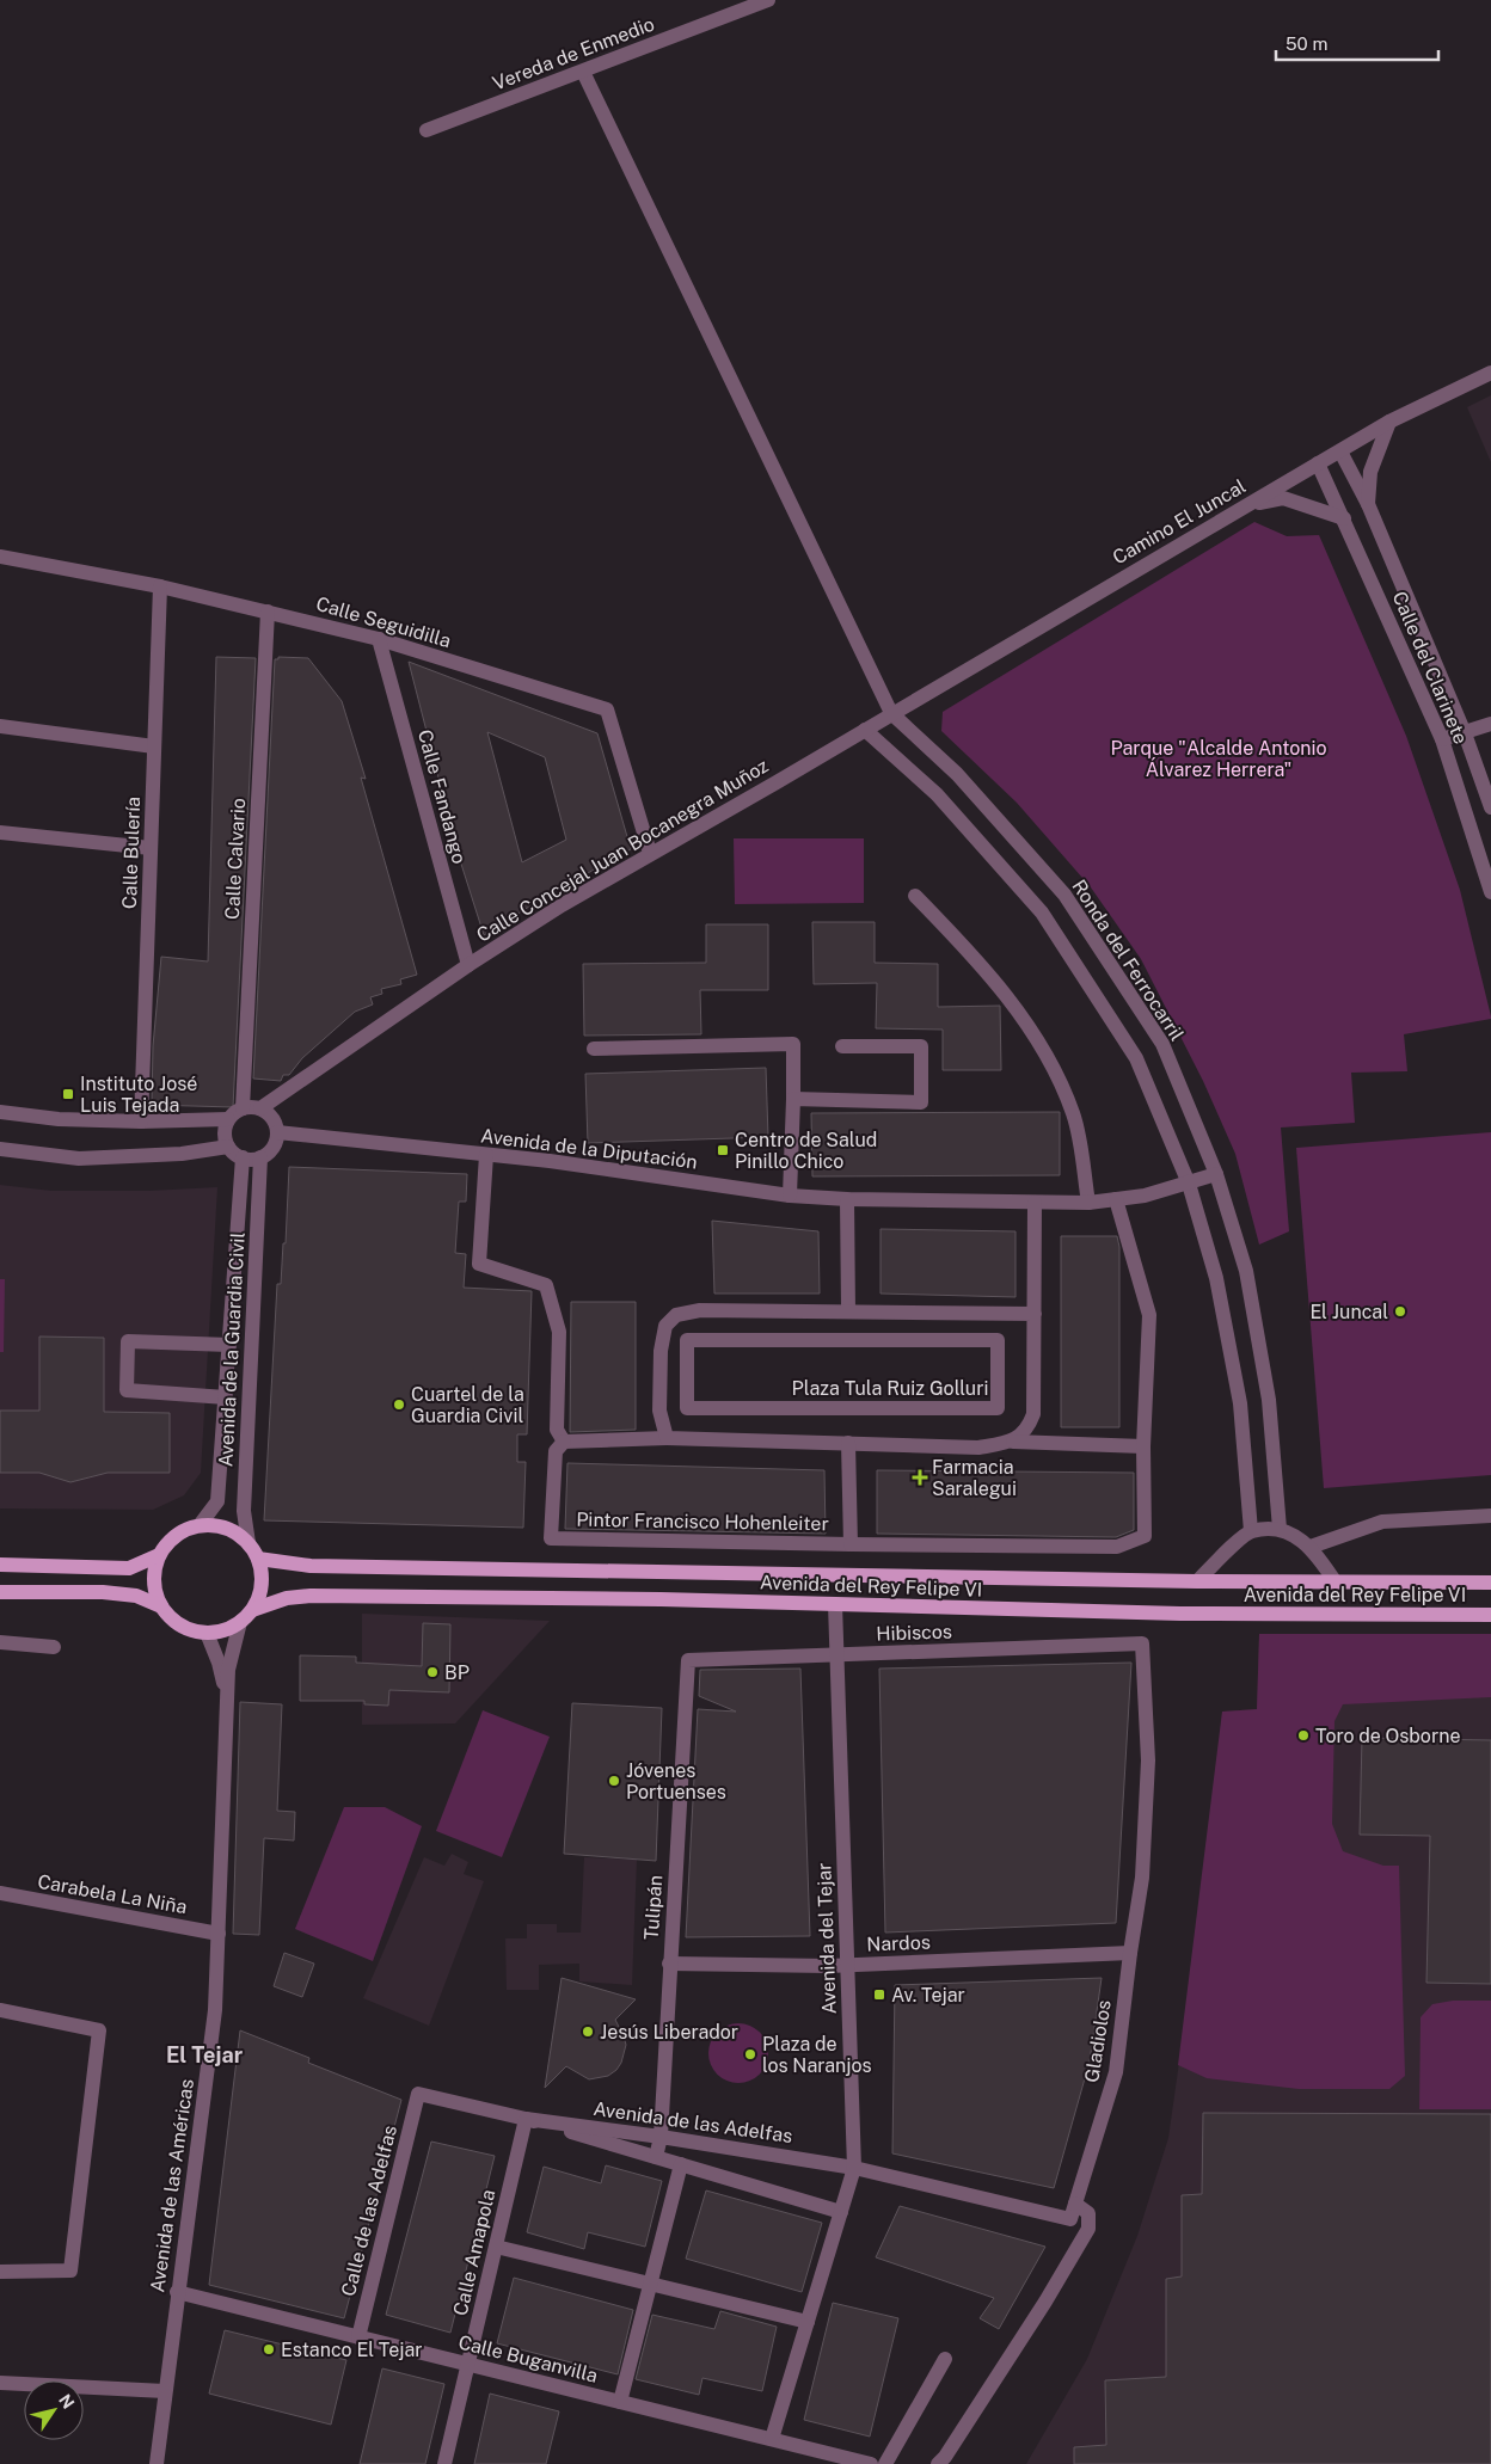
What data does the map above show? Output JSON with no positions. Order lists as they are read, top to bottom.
{
  "streets": {
    "main road": ["Avenida del Rey Felipe VI"],
    "street": [
      "Vereda de Enmedio",
      "Camino El Juncal",
      "Calle Seguidilla",
      "Calle del Clarinete",
      "Calle Fandango",
      "Calle Concejal Juan Bocanegra Muñoz",
      "Calle Bulería",
      "Calle Calvario",
      "Ronda del Ferrocarril",
      "Avenida de la Diputación",
      "Avenida de la Guardia Civil",
      "Plaza Tula Ruiz Golluri",
      "Pintor Francisco Hohenleiter",
      "Hibiscos",
      "Carabela La Niña",
      "Tulipán",
      "Avenida del Tejar",
      "Nardos",
      "Gladiolos",
      "Avenida de las Adelfas",
      "Avenida de las Américas",
      "Calle de las Adelfas",
      "Calle Amapola",
      "Calle Buganvilla"
    ]
  },
  "crossings": [
    ["Camino El Juncal", "Calle del Clarinete"],
    ["Camino El Juncal", "Calle Concejal Juan Bocanegra Muñoz"],
    ["Camino El Juncal", "Ronda del Ferrocarril"],
    ["Calle Seguidilla", "Calle Fandango"],
    ["Calle Seguidilla", "Calle Concejal Juan Bocanegra Muñoz"],
    ["Calle Seguidilla", "Calle Bulería"],
    ["Calle Seguidilla", "Calle Calvario"],
    ["Calle Fandango", "Calle Concejal Juan Bocanegra Muñoz"],
    ["Calle Concejal Juan Bocanegra Muñoz", "Calle Calvario"],
    ["Calle Concejal Juan Bocanegra Muñoz", "Ronda del Ferrocarril"],
    ["Calle Concejal Juan Bocanegra Muñoz", "Avenida de la Diputación"],
    ["Calle Concejal Juan Bocanegra Muñoz", "Avenida de la Guardia Civil"],
    ["Calle Calvario", "Avenida de la Diputación"],
    ["Calle Calvario", "Avenida de la Guardia Civil"],
    ["Ronda del Ferrocarril", "Avenida de la Diputación"],
    ["Avenida de la Diputación", "Avenida de la Guardia Civil"],
    ["Avenida de la Guardia Civil", "Avenida del Rey Felipe VI"],
    ["Avenida de la Guardia Civil", "Avenida de las Américas"],
    ["Avenida del Rey Felipe VI", "Avenida del Tejar"],
    ["Avenida del Rey Felipe VI", "Avenida de las Américas"],
    ["Hibiscos", "Tulipán"],
    ["Hibiscos", "Avenida del Tejar"],
    ["Hibiscos", "Gladiolos"],
    ["Carabela La Niña", "Avenida de las Américas"],
    ["Tulipán", "Nardos"],
    ["Tulipán", "Avenida de las Adelfas"],
    ["Avenida del Tejar", "Nardos"],
    ["Avenida del Tejar", "Avenida de las Adelfas"],
    ["Avenida del Tejar", "Calle Buganvilla"],
    ["Nardos", "Gladiolos"],
    ["Avenida de las Adelfas", "Calle de las Adelfas"],
    ["Avenida de las Adelfas", "Calle Amapola"],
    ["Avenida de las Américas", "Calle Buganvilla"],
    ["Calle de las Adelfas", "Calle Buganvilla"],
    ["Calle Amapola", "Calle Buganvilla"]
  ],
  "districts": ["El Tejar"],
  "parks": ["Parque \"Alcalde Antonio Álvarez Herrera\""],
  "places": {
    "transit": ["Instituto José Luis Tejada", "Centro de Salud Pinillo Chico", "Av. Tejar"],
    "other": [
      "El Juncal",
      "Cuartel de la Guardia Civil",
      "BP",
      "Toro de Osborne",
      "Jóvenes Portuenses",
      "Jesús Liberador",
      "Plaza de los Naranjos",
      "Estanco El Tejar"
    ],
    "health": ["Farmacia Saralegui"]
  },
  "scale_bar": "50 m",
  "north": "top right"
}
